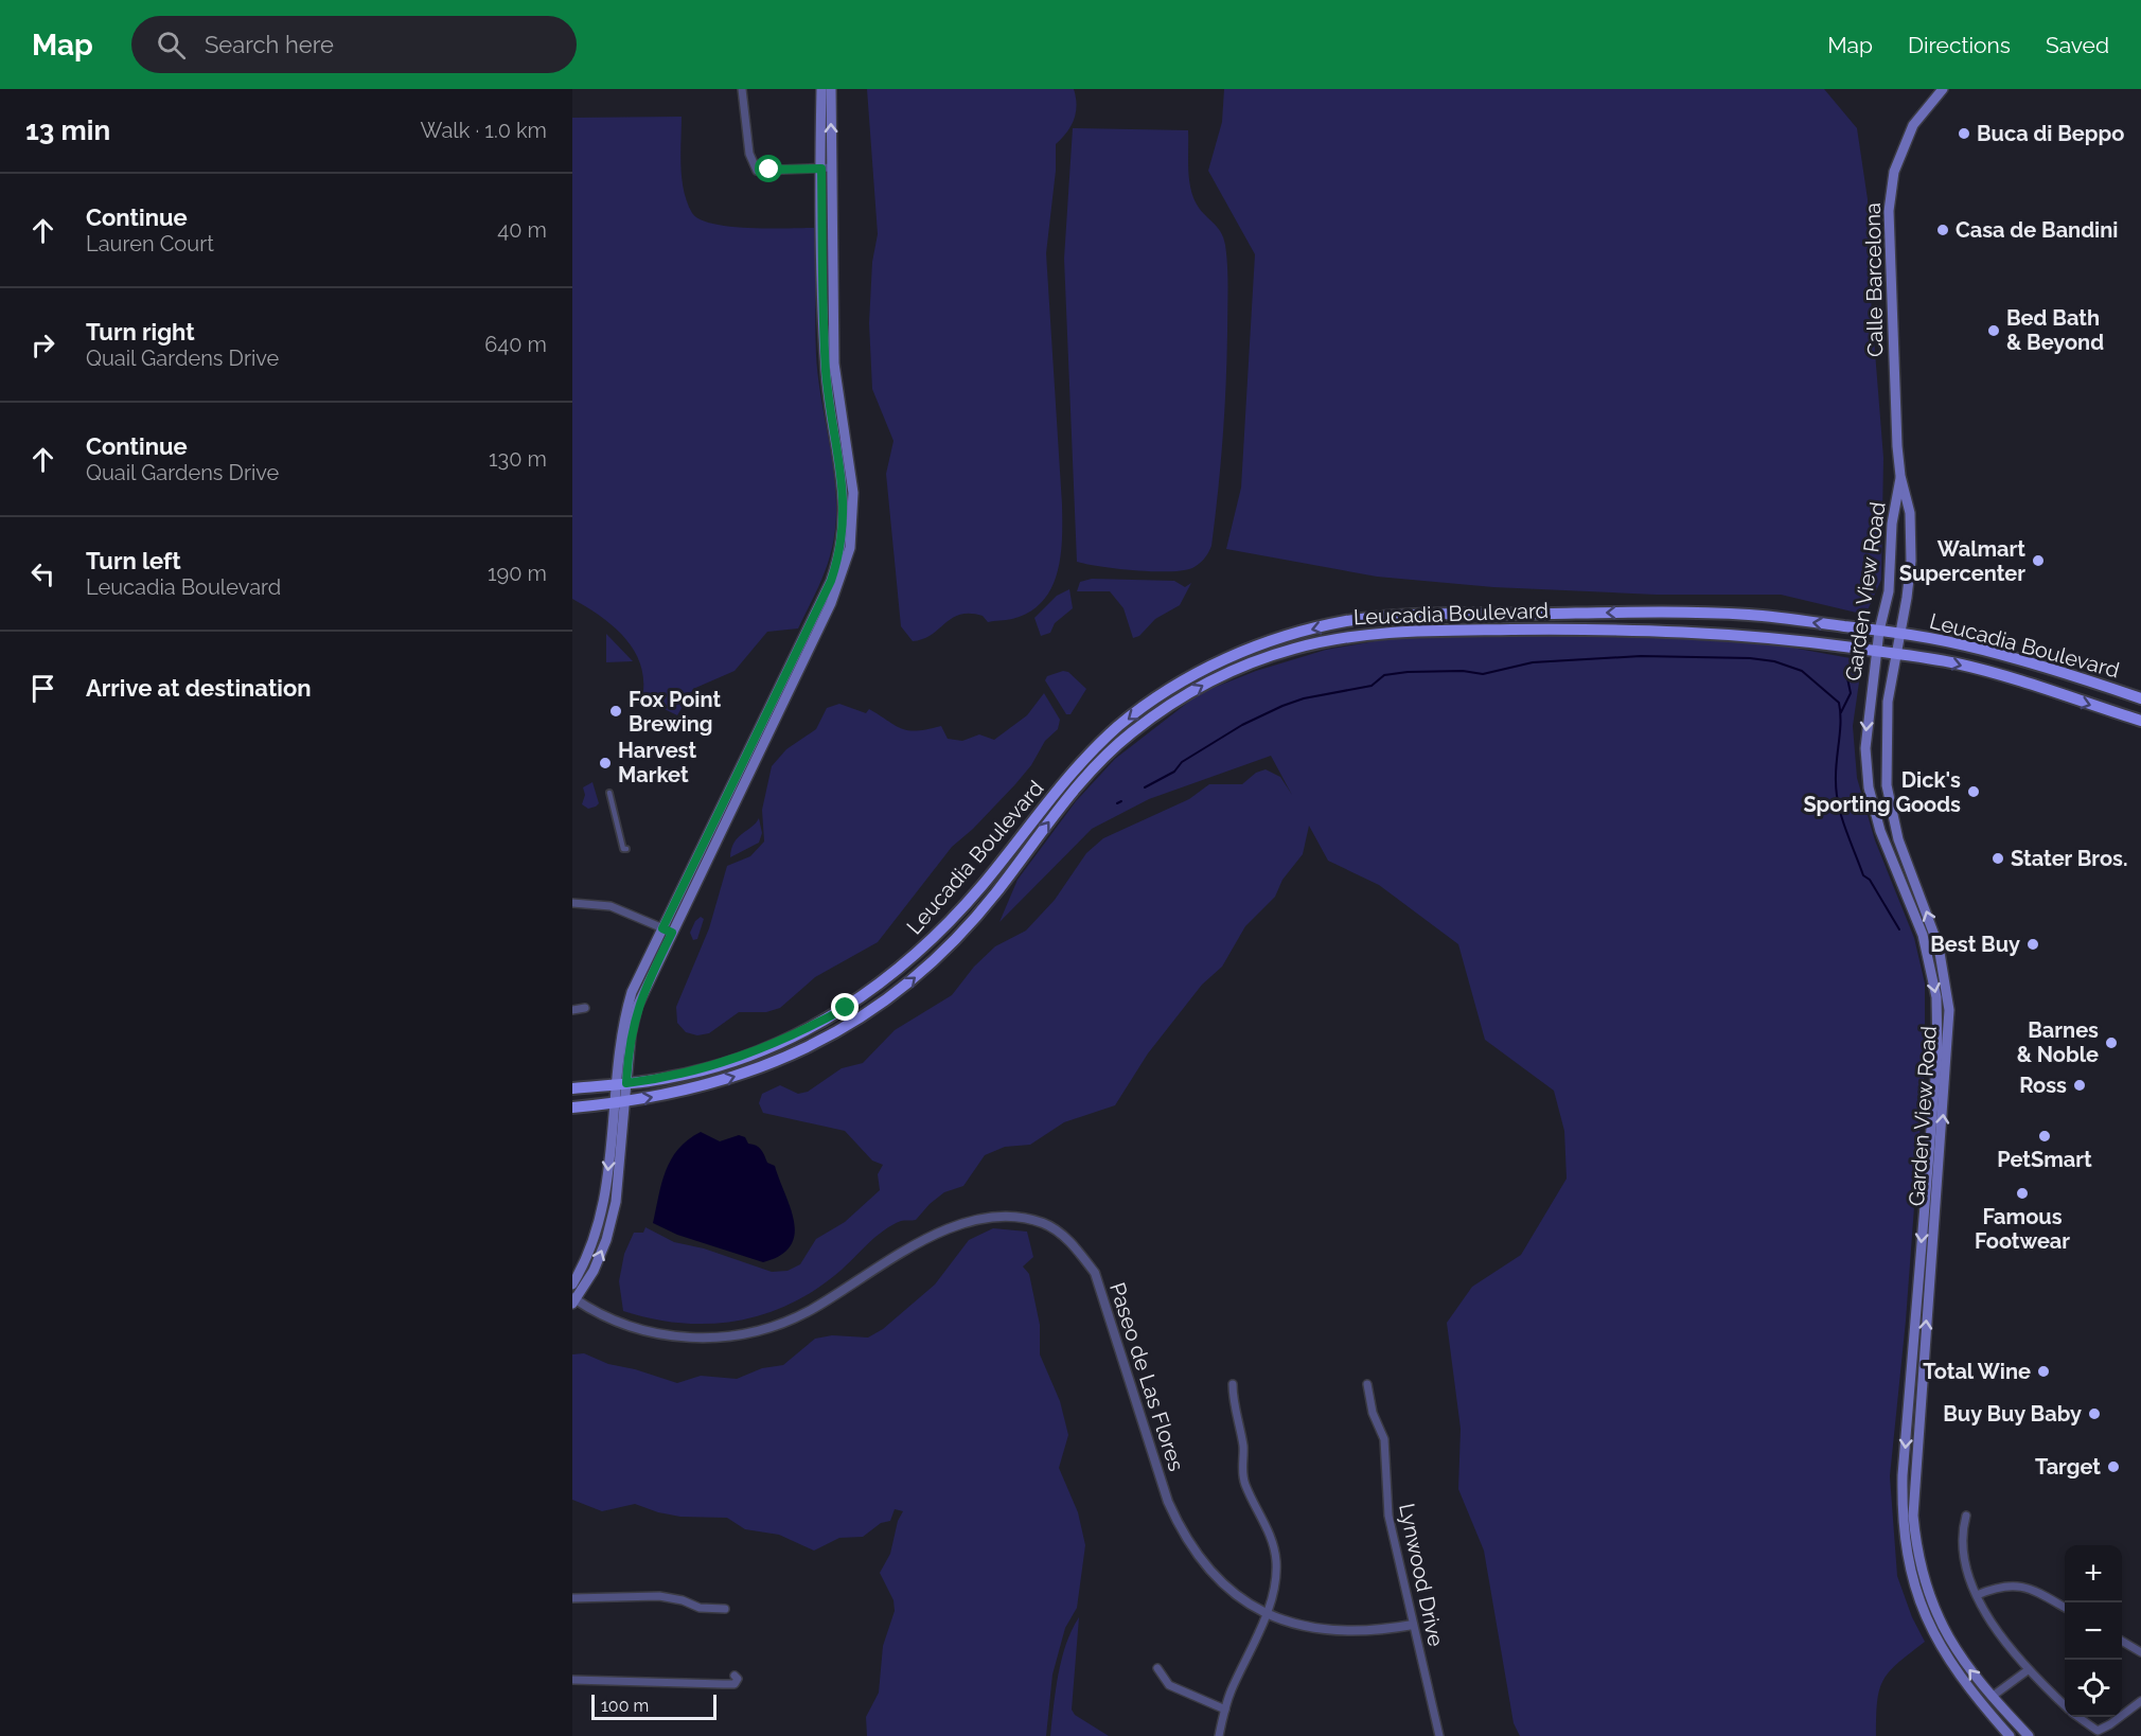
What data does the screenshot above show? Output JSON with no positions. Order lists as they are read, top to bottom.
{
  "streets": {
    "main road": ["Calle Barcelona", "Garden View Road", "Leucadia Boulevard"],
    "street": ["Paseo de Las Flores", "Lynwood Drive"]
  },
  "crossings": [
    ["Calle Barcelona", "Garden View Road"],
    ["Garden View Road", "Leucadia Boulevard"],
    ["Paseo de Las Flores", "Lynwood Drive"]
  ],
  "places": [
    "Buca di Beppo",
    "Casa de Bandini",
    "Bed Bath & Beyond",
    "Walmart Supercenter",
    "Fox Point Brewing",
    "Harvest Market",
    "Dick's Sporting Goods",
    "Stater Bros.",
    "Best Buy",
    "Barnes & Noble",
    "Ross",
    "PetSmart",
    "Famous Footwear",
    "Total Wine",
    "Buy Buy Baby",
    "Target"
  ],
  "scale_bar": "100 m",
  "page": {
    "header": "Map",
    "search": "Search here",
    "nav": ["Map", "Directions", "Saved"],
    "heading": ["13 min", "Walk · 1.0 km"],
    "list": [
      ["Continue", "Lauren Court", "40 m"],
      ["Turn right", "Quail Gardens Drive", "640 m"],
      ["Continue", "Quail Gardens Drive", "130 m"],
      ["Turn left", "Leucadia Boulevard", "190 m"],
      "Arrive at destination"
    ],
    "map_buttons": ["+", "−"],
    "scale": "100 m"
  }
}
